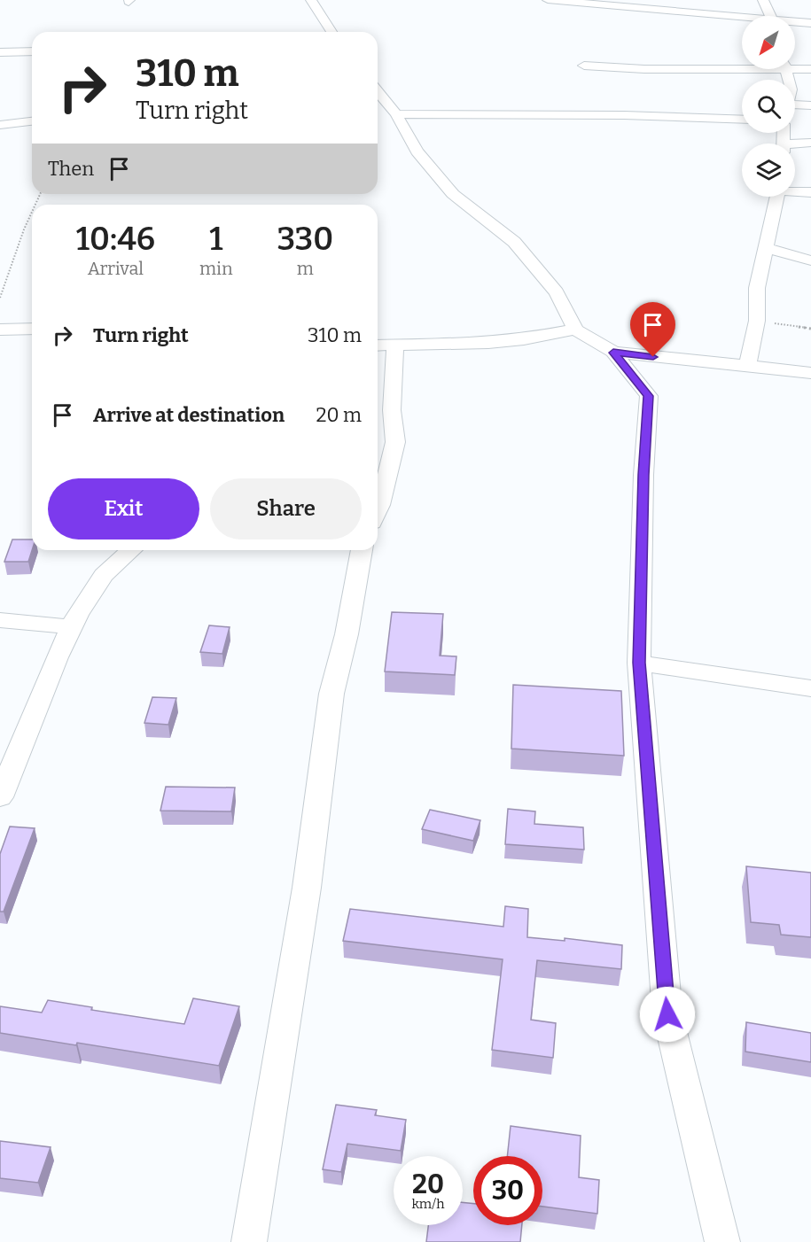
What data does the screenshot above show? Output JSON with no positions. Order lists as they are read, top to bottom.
{
  "north": "bottom left",
  "page": {
    "turn": ["310 m", "Turn right"],
    "then": "Then",
    "eta": [
      "10:46",
      "Arrival",
      "1",
      "min",
      "330",
      "m"
    ],
    "list": [
      {
        "name": "Turn right",
        "value": "310 m"
      },
      {
        "name": "Arrive at destination",
        "value": "20 m"
      }
    ],
    "buttons": ["Exit", "Share"],
    "speed": "20 km/h",
    "limit": "30"
  }
}
